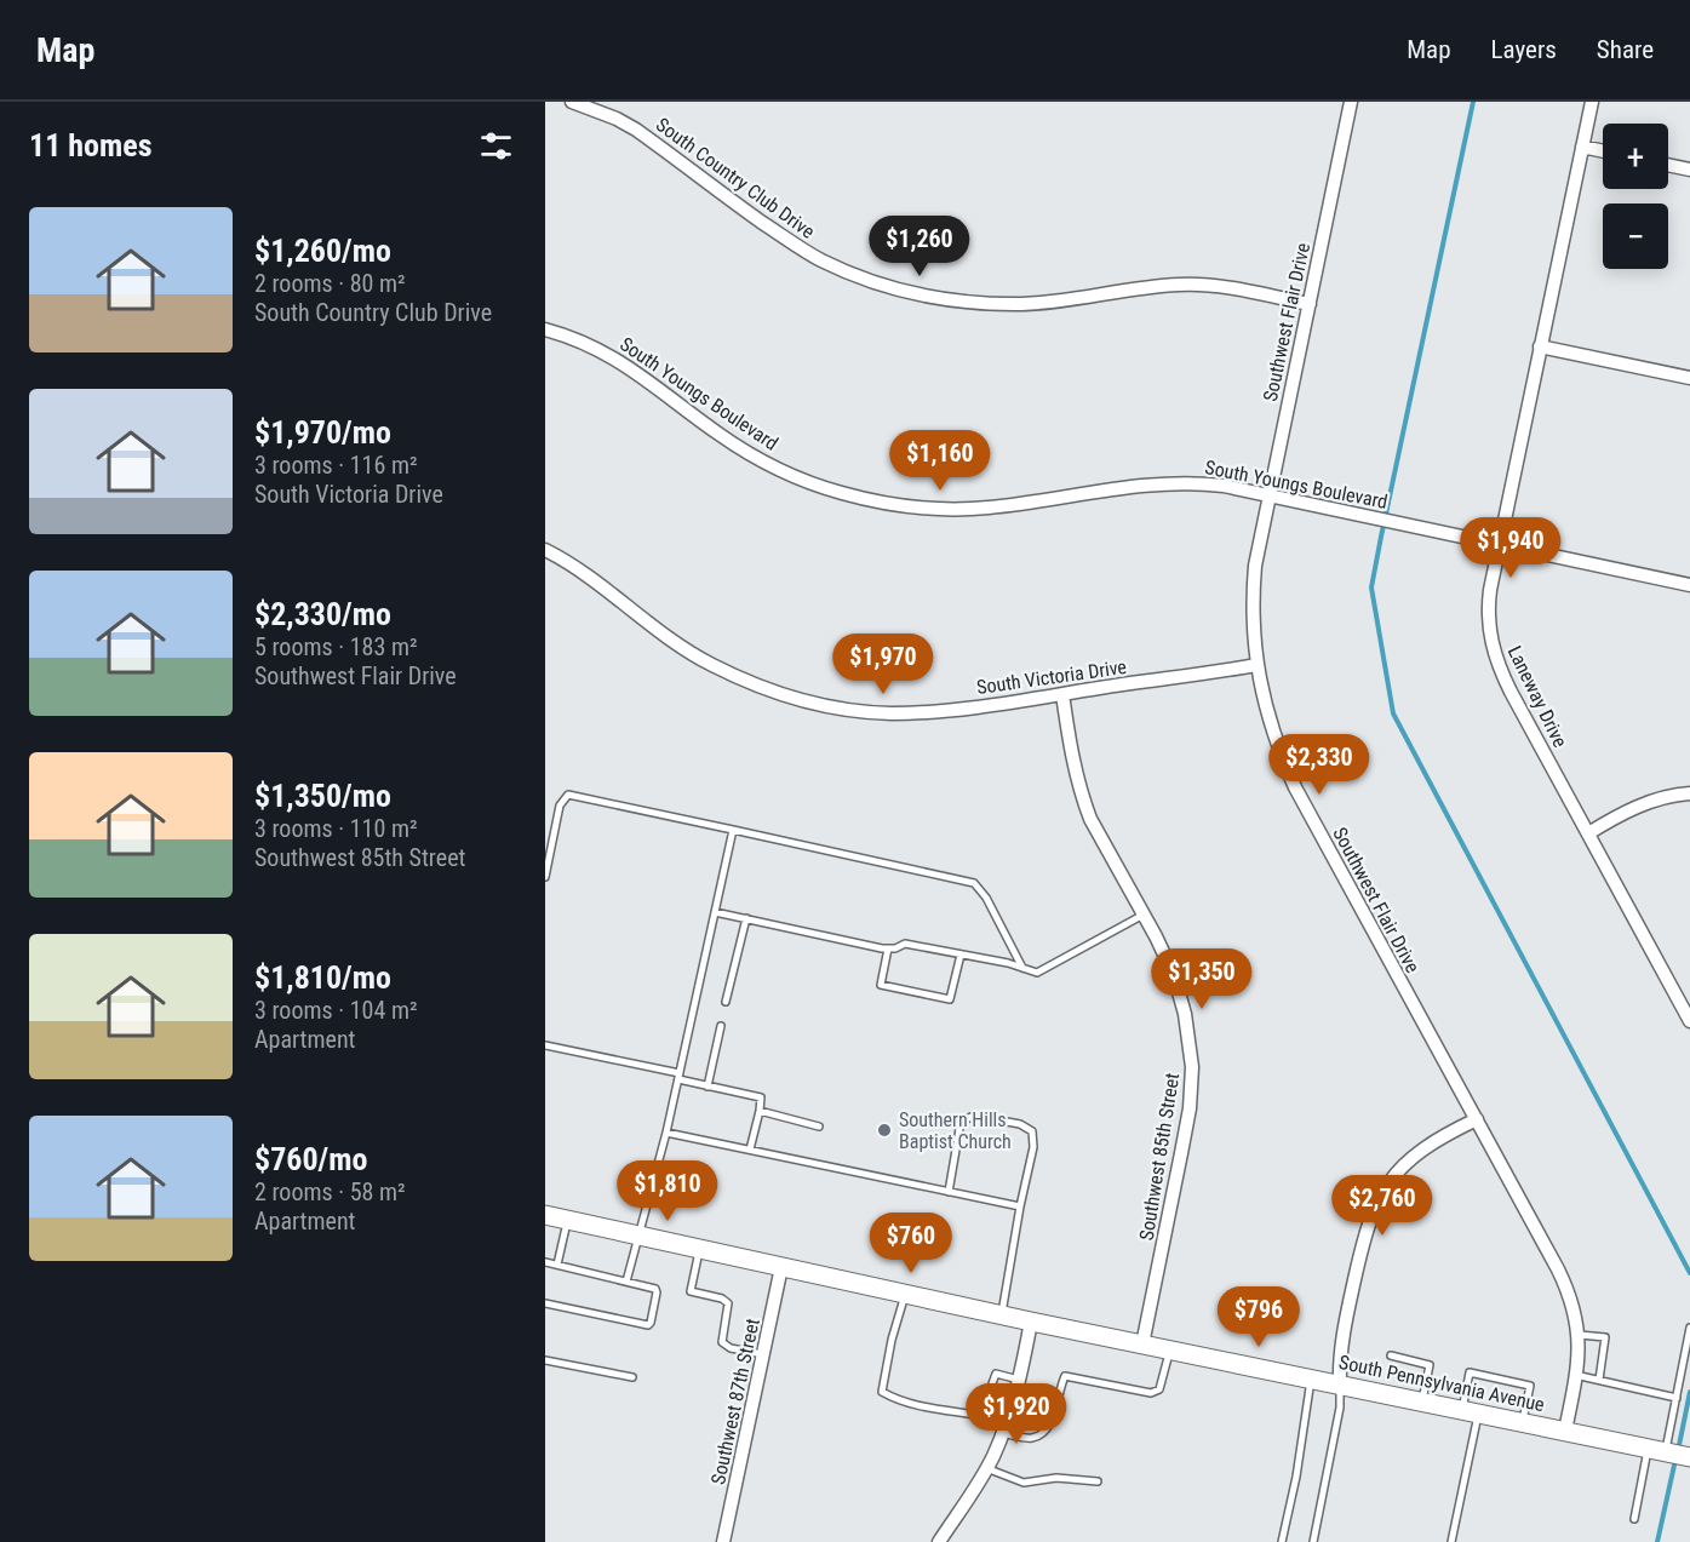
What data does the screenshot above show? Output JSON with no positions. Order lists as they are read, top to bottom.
{
  "streets": {
    "main road": ["South Pennsylvania Avenue"],
    "street": [
      "South Country Club Drive",
      "Southwest Flair Drive",
      "South Youngs Boulevard",
      "South Victoria Drive",
      "Laneway Drive",
      "Southwest 85th Street",
      "Southwest 87th Street"
    ]
  },
  "crossings": [
    ["South Country Club Drive", "Southwest Flair Drive"],
    ["Southwest Flair Drive", "South Youngs Boulevard"],
    ["Southwest Flair Drive", "South Victoria Drive"],
    ["Southwest Flair Drive", "South Pennsylvania Avenue"],
    ["South Youngs Boulevard", "Laneway Drive"],
    ["South Victoria Drive", "Southwest 85th Street"],
    ["Southwest 85th Street", "South Pennsylvania Avenue"],
    ["South Pennsylvania Avenue", "Southwest 87th Street"]
  ],
  "places": ["Southern Hills Baptist Church"],
  "page": {
    "header": "Map",
    "nav": ["Map", "Layers", "Share"],
    "heading": "11 homes",
    "map_buttons": ["+", "−"],
    "list": [
      {
        "name": "$1,260/mo",
        "note": "2 rooms · 80 m² · South Country Club Drive"
      },
      {
        "name": "$1,970/mo",
        "note": "3 rooms · 116 m² · South Victoria Drive"
      },
      {
        "name": "$2,330/mo",
        "note": "5 rooms · 183 m² · Southwest Flair Drive"
      },
      {
        "name": "$1,350/mo",
        "note": "3 rooms · 110 m² · Southwest 85th Street"
      },
      {
        "name": "$1,810/mo",
        "note": "3 rooms · 104 m² · Apartment"
      },
      {
        "name": "$760/mo",
        "note": "2 rooms · 58 m² · Apartment"
      }
    ],
    "price": [
      "$1,260",
      "$1,160",
      "$1,940",
      "$1,970",
      "$2,330",
      "$1,350",
      "$1,810",
      "$2,760",
      "$760",
      "$796",
      "$1,920"
    ]
  }
}
